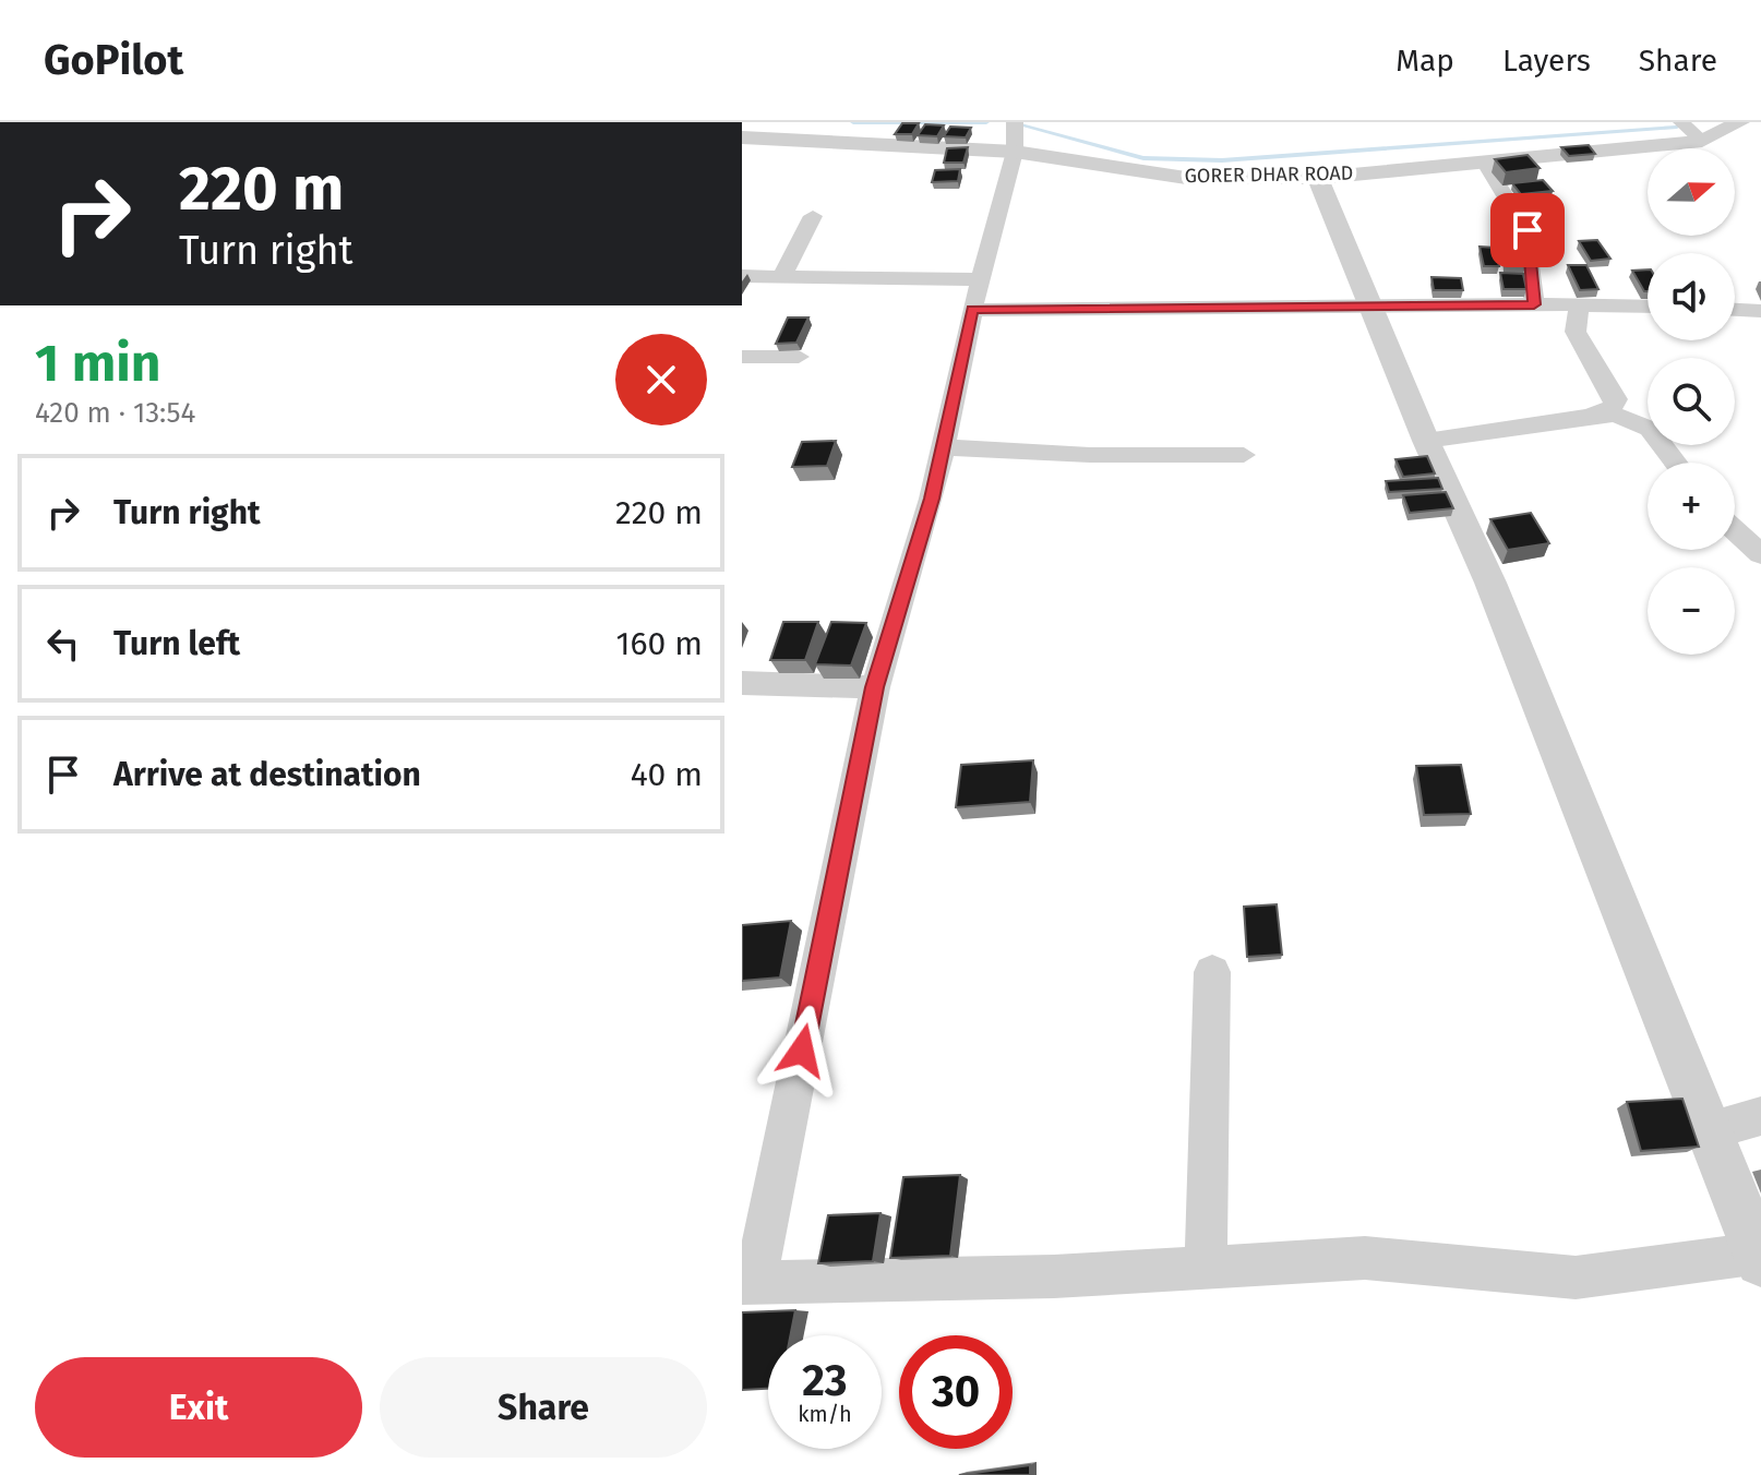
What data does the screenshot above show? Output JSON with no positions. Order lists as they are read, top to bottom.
{
  "streets": {
    "street": ["GORER DHAR ROAD"]
  },
  "north": "right",
  "page": {
    "header": "GoPilot",
    "nav": ["Map", "Layers", "Share"],
    "turn": ["220 m", "Turn right"],
    "map_buttons": ["+", "−"],
    "heading": ["1 min", "420 m · 13:54"],
    "list": [
      {
        "name": "Turn right",
        "value": "220 m"
      },
      {
        "name": "Turn left",
        "value": "160 m"
      },
      {
        "name": "Arrive at destination",
        "value": "40 m"
      }
    ],
    "speed": "23 km/h",
    "limit": "30",
    "buttons": ["Exit", "Share"]
  }
}
